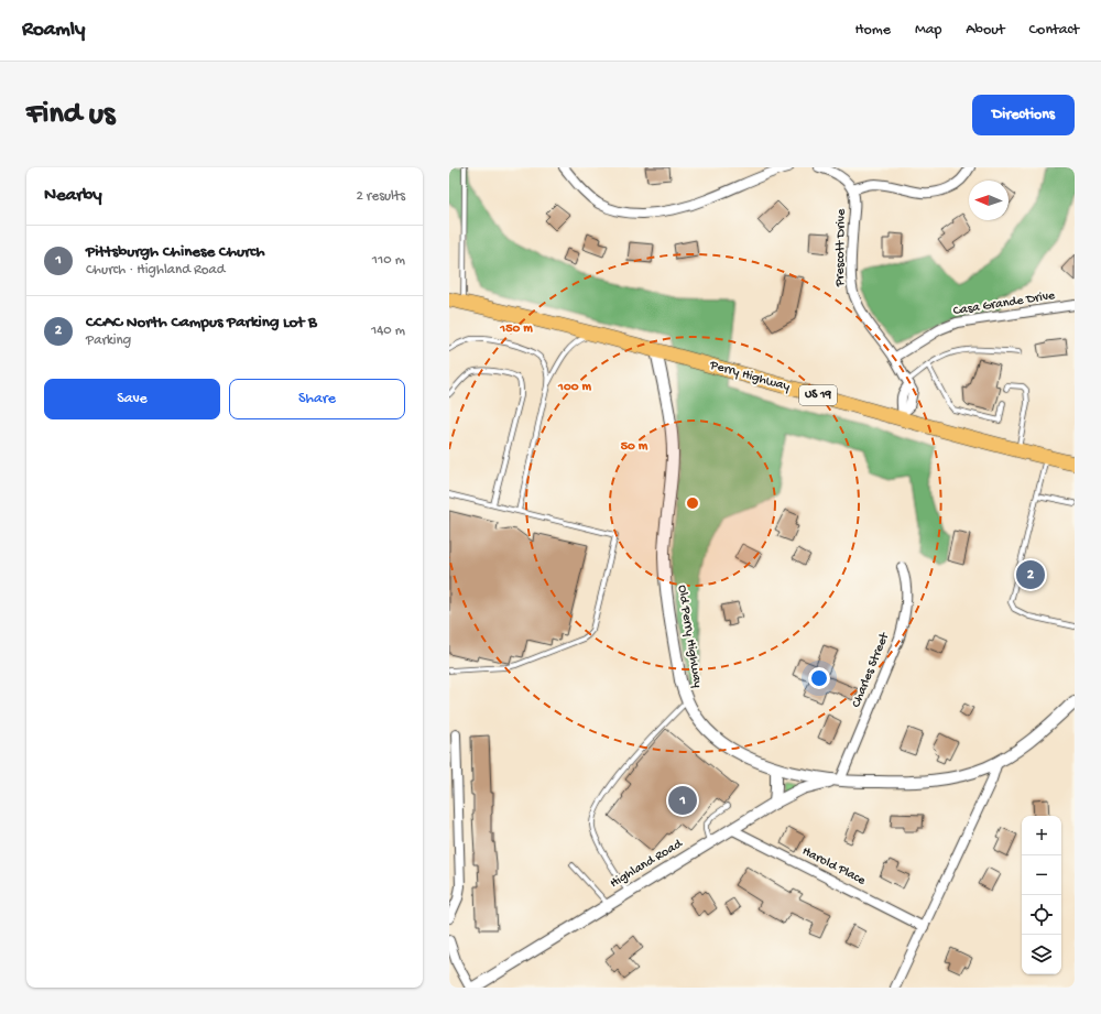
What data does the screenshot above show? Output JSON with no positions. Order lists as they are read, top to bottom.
{
  "streets": {
    "main road": ["Perry Highway", "US 19"],
    "street": [
      "Prescott Drive",
      "Casa Grande Drive",
      "Old Perry Highway",
      "Charles Street",
      "Highland Road",
      "Harold Place"
    ]
  },
  "crossings": [
    ["Prescott Drive", "Casa Grande Drive"],
    ["Perry Highway", "Old Perry Highway"],
    ["Old Perry Highway", "Charles Street"],
    ["Old Perry Highway", "Highland Road"],
    ["Charles Street", "Highland Road"],
    ["Highland Road", "Harold Place"]
  ],
  "north": "left",
  "page": {
    "header": "Roamly",
    "nav": [
      "Home",
      "Map",
      "About",
      "Contact"
    ],
    "buttons": [
      "Directions",
      ["Save", "Share"]
    ],
    "title": "Find us",
    "heading": ["Nearby", "2 results"],
    "list": [
      {
        "mark": "1",
        "name": "Pittsburgh Chinese Church",
        "note": "Church · Highland Road",
        "value": "110 m"
      },
      {
        "mark": "2",
        "name": "CCAC North Campus Parking Lot B",
        "note": "Parking",
        "value": "140 m"
      }
    ],
    "pins": ["2", "1"],
    "map_buttons": ["+", "−"]
  },
  "rings": ["150 m", "100 m", "50 m"]
}
